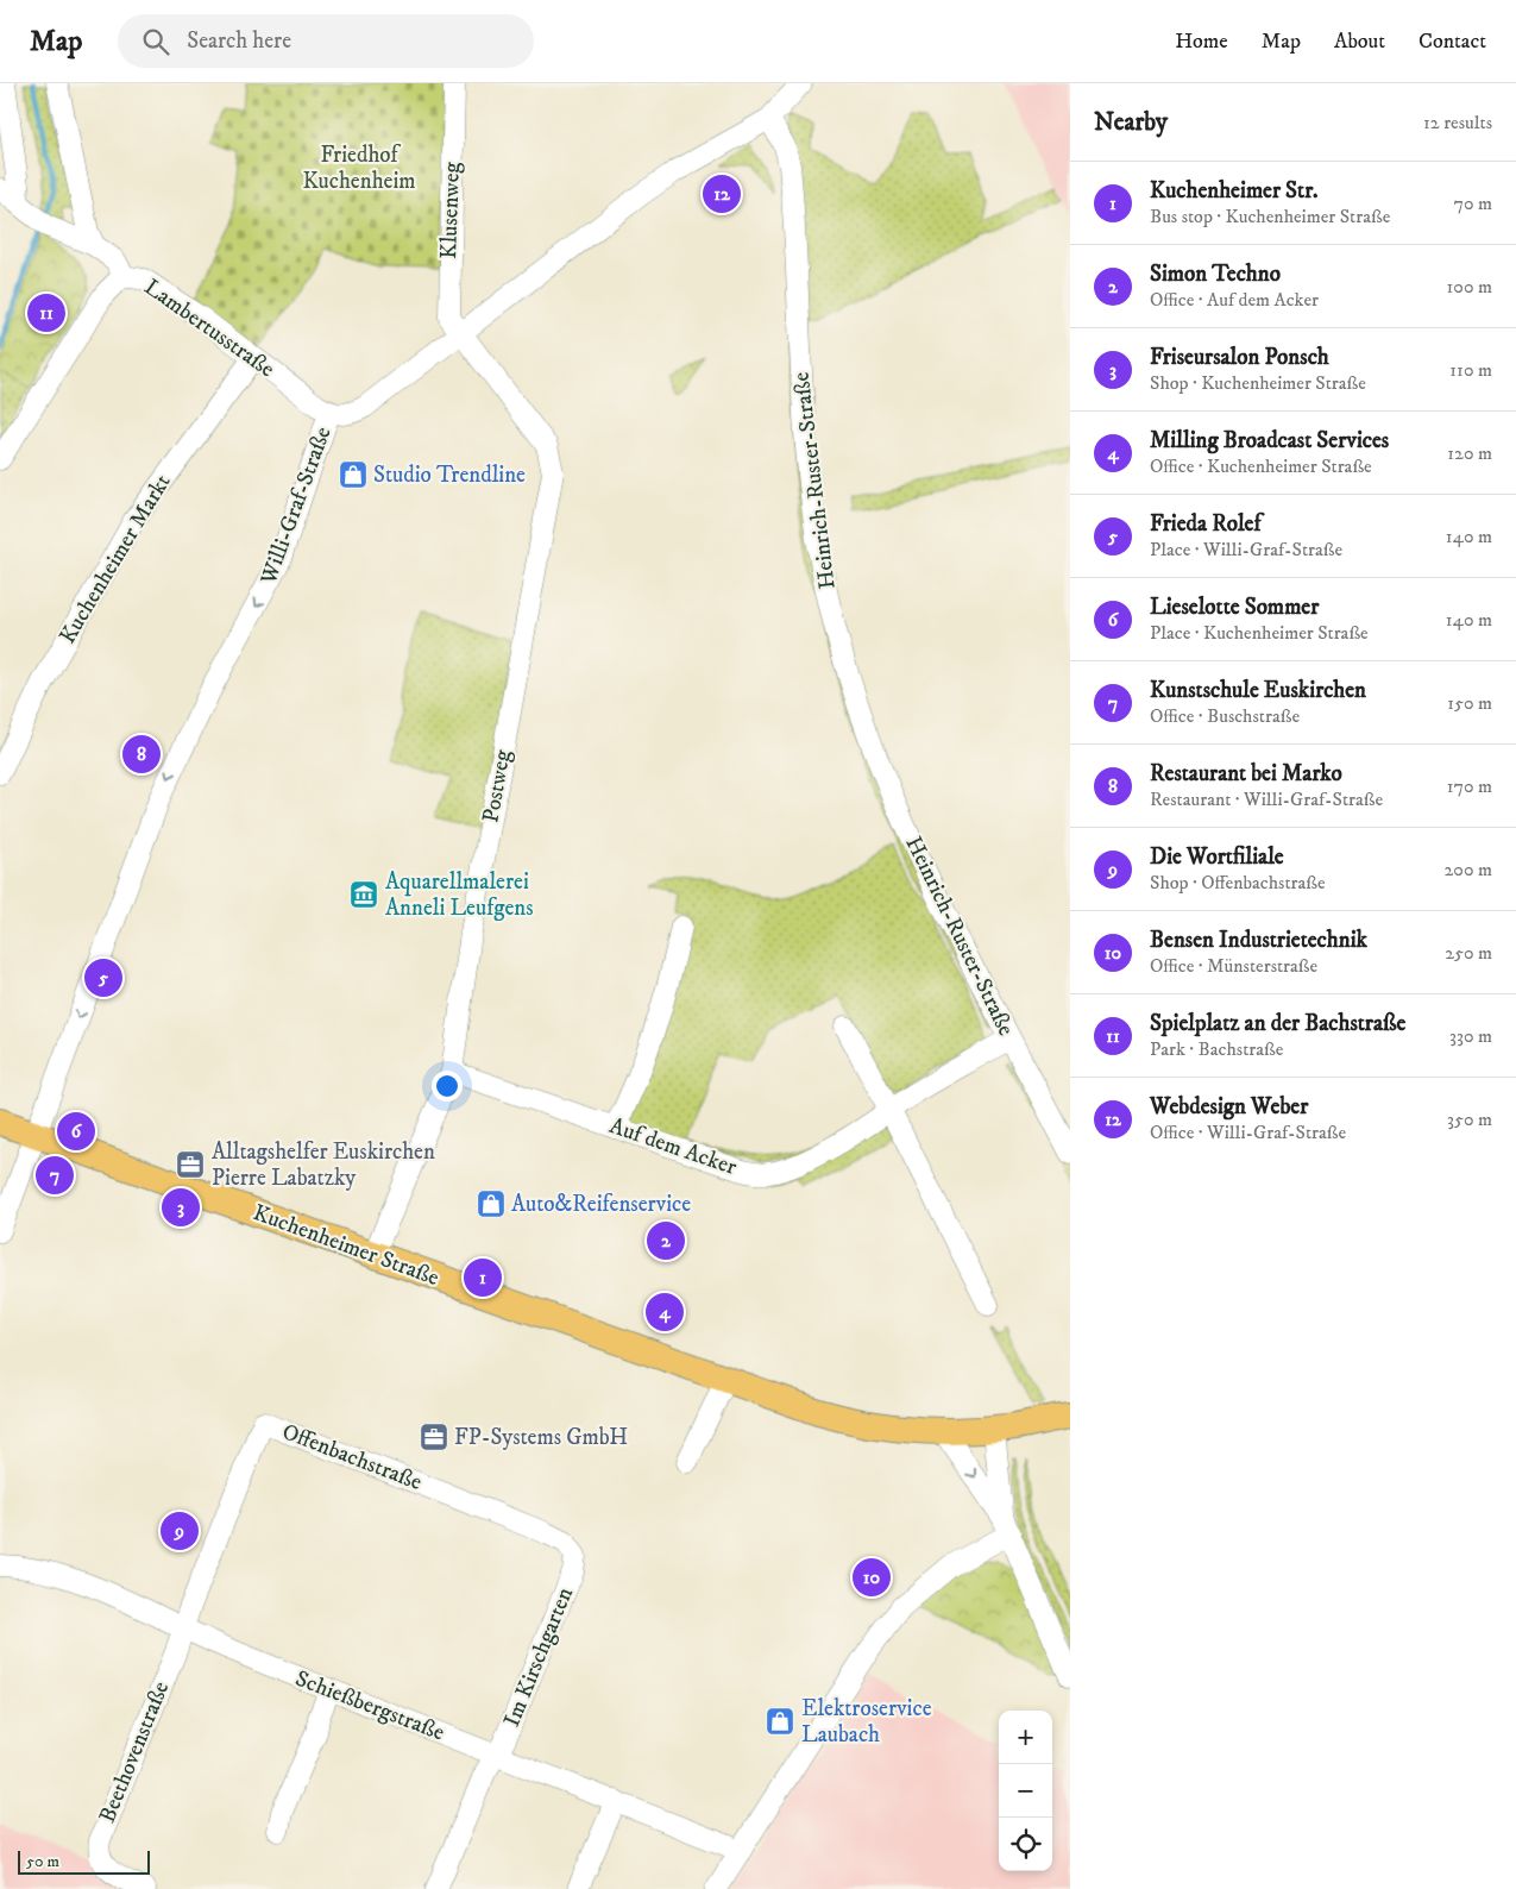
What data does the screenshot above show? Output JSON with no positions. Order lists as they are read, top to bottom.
{
  "streets": {
    "main road": ["Kuchenheimer Straße"],
    "street": [
      "Klusenweg",
      "Lambertusstraße",
      "Heinrich-Ruster-Straße",
      "Willi-Graf-Straße",
      "Kuchenheimer Markt",
      "Postweg",
      "Auf dem Acker",
      "Offenbachstraße",
      "Im Kirschgarten",
      "Schießbergstraße",
      "Beethovenstraße"
    ]
  },
  "crossings": [
    ["Klusenweg", "Willi-Graf-Straße"],
    ["Klusenweg", "Postweg"],
    ["Lambertusstraße", "Willi-Graf-Straße"],
    ["Lambertusstraße", "Kuchenheimer Markt"],
    ["Heinrich-Ruster-Straße", "Willi-Graf-Straße"],
    ["Heinrich-Ruster-Straße", "Auf dem Acker"],
    ["Willi-Graf-Straße", "Postweg"],
    ["Willi-Graf-Straße", "Kuchenheimer Straße"],
    ["Postweg", "Auf dem Acker"],
    ["Postweg", "Kuchenheimer Straße"],
    ["Offenbachstraße", "Im Kirschgarten"],
    ["Offenbachstraße", "Schießbergstraße"],
    ["Offenbachstraße", "Beethovenstraße"],
    ["Im Kirschgarten", "Schießbergstraße"],
    ["Schießbergstraße", "Beethovenstraße"]
  ],
  "one_way": ["Willi-Graf-Straße"],
  "parks": ["Friedhof Kuchenheim"],
  "places": {
    "shop": ["Studio Trendline", "Auto&Reifenservice", "Elektroservice Laubach"],
    "museum": ["Aquarellmalerei Anneli Leufgens"],
    "office": ["Alltagshelfer Euskirchen Pierre Labatzky", "FP-Systems GmbH"]
  },
  "scale_bar": "50 m",
  "page": {
    "header": "Map",
    "search": "Search here",
    "nav": [
      "Home",
      "Map",
      "About",
      "Contact"
    ],
    "heading": ["Nearby", "12 results"],
    "list": [
      {
        "mark": "1",
        "name": "Kuchenheimer Str.",
        "note": "Bus stop · Kuchenheimer Straße",
        "value": "70 m"
      },
      {
        "mark": "2",
        "name": "Simon Techno",
        "note": "Office · Auf dem Acker",
        "value": "100 m"
      },
      {
        "mark": "3",
        "name": "Friseursalon Ponsch",
        "note": "Shop · Kuchenheimer Straße",
        "value": "110 m"
      },
      {
        "mark": "4",
        "name": "Milling Broadcast Services",
        "note": "Office · Kuchenheimer Straße",
        "value": "120 m"
      },
      {
        "mark": "5",
        "name": "Frieda Rolef",
        "note": "Place · Willi-Graf-Straße",
        "value": "140 m"
      },
      {
        "mark": "6",
        "name": "Lieselotte Sommer",
        "note": "Place · Kuchenheimer Straße",
        "value": "140 m"
      },
      {
        "mark": "7",
        "name": "Kunstschule Euskirchen",
        "note": "Office · Buschstraße",
        "value": "150 m"
      },
      {
        "mark": "8",
        "name": "Restaurant bei Marko",
        "note": "Restaurant · Willi-Graf-Straße",
        "value": "170 m"
      },
      {
        "mark": "9",
        "name": "Die Wortfiliale",
        "note": "Shop · Offenbachstraße",
        "value": "200 m"
      },
      {
        "mark": "10",
        "name": "Bensen Industrietechnik",
        "note": "Office · Münsterstraße",
        "value": "250 m"
      },
      {
        "mark": "11",
        "name": "Spielplatz an der Bachstraße",
        "note": "Park · Bachstraße",
        "value": "330 m"
      },
      {
        "mark": "12",
        "name": "Webdesign Weber",
        "note": "Office · Willi-Graf-Straße",
        "value": "350 m"
      }
    ],
    "pins": [
      "12",
      "11",
      "8",
      "5",
      "6",
      "7",
      "3",
      "2",
      "1",
      "4",
      "9",
      "10"
    ],
    "map_buttons": ["+", "−"],
    "scale": "50 m"
  }
}
